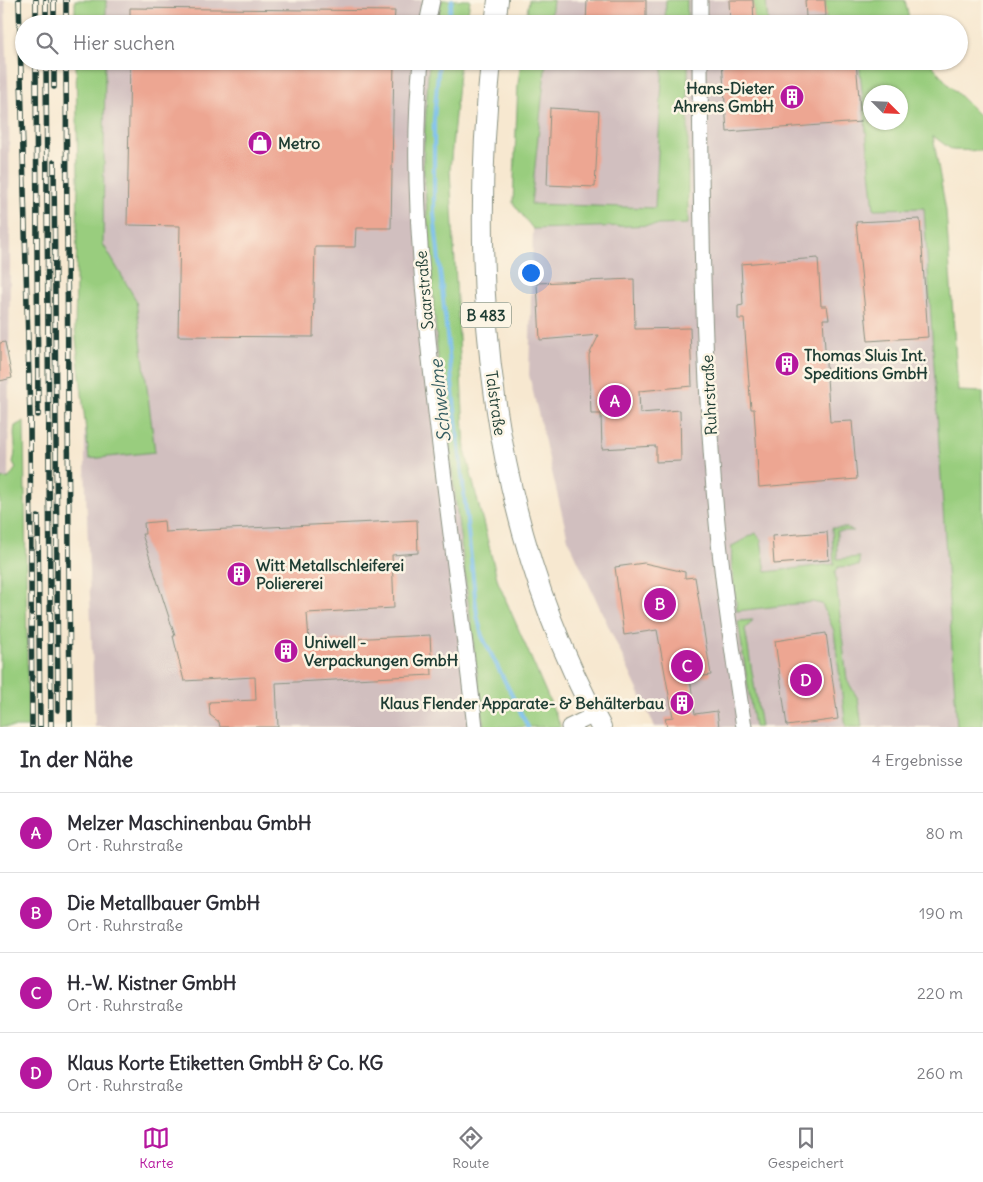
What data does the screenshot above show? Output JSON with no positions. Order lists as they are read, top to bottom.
{
  "streets": {
    "main road": ["B 483", "Talstraße"],
    "street": ["Saarstraße", "Ruhrstraße"]
  },
  "water": ["Schwelme"],
  "places": {
    "building": [
      "Hans-Dieter Ahrens GmbH",
      "Thomas Sluis Int. Speditions GmbH",
      "Witt Metallschleiferei Poliererei",
      "Uniwell - Verpackungen GmbH",
      "Klaus Flender Apparate- & Behälterbau"
    ],
    "shop": ["Metro"]
  },
  "north": "bottom right",
  "page": {
    "search": "Hier suchen",
    "pins": [
      "A",
      "B",
      "C",
      "D"
    ],
    "heading": ["In der Nähe", "4 Ergebnisse"],
    "list": [
      {
        "mark": "A",
        "name": "Melzer Maschinenbau GmbH",
        "note": "Ort · Ruhrstraße",
        "value": "80 m"
      },
      {
        "mark": "B",
        "name": "Die Metallbauer GmbH",
        "note": "Ort · Ruhrstraße",
        "value": "190 m"
      },
      {
        "mark": "C",
        "name": "H.-W. Kistner GmbH",
        "note": "Ort · Ruhrstraße",
        "value": "220 m"
      },
      {
        "mark": "D",
        "name": "Klaus Korte Etiketten GmbH & Co. KG",
        "note": "Ort · Ruhrstraße",
        "value": "260 m"
      }
    ],
    "nav": ["Karte", "Route", "Gespeichert"]
  }
}
